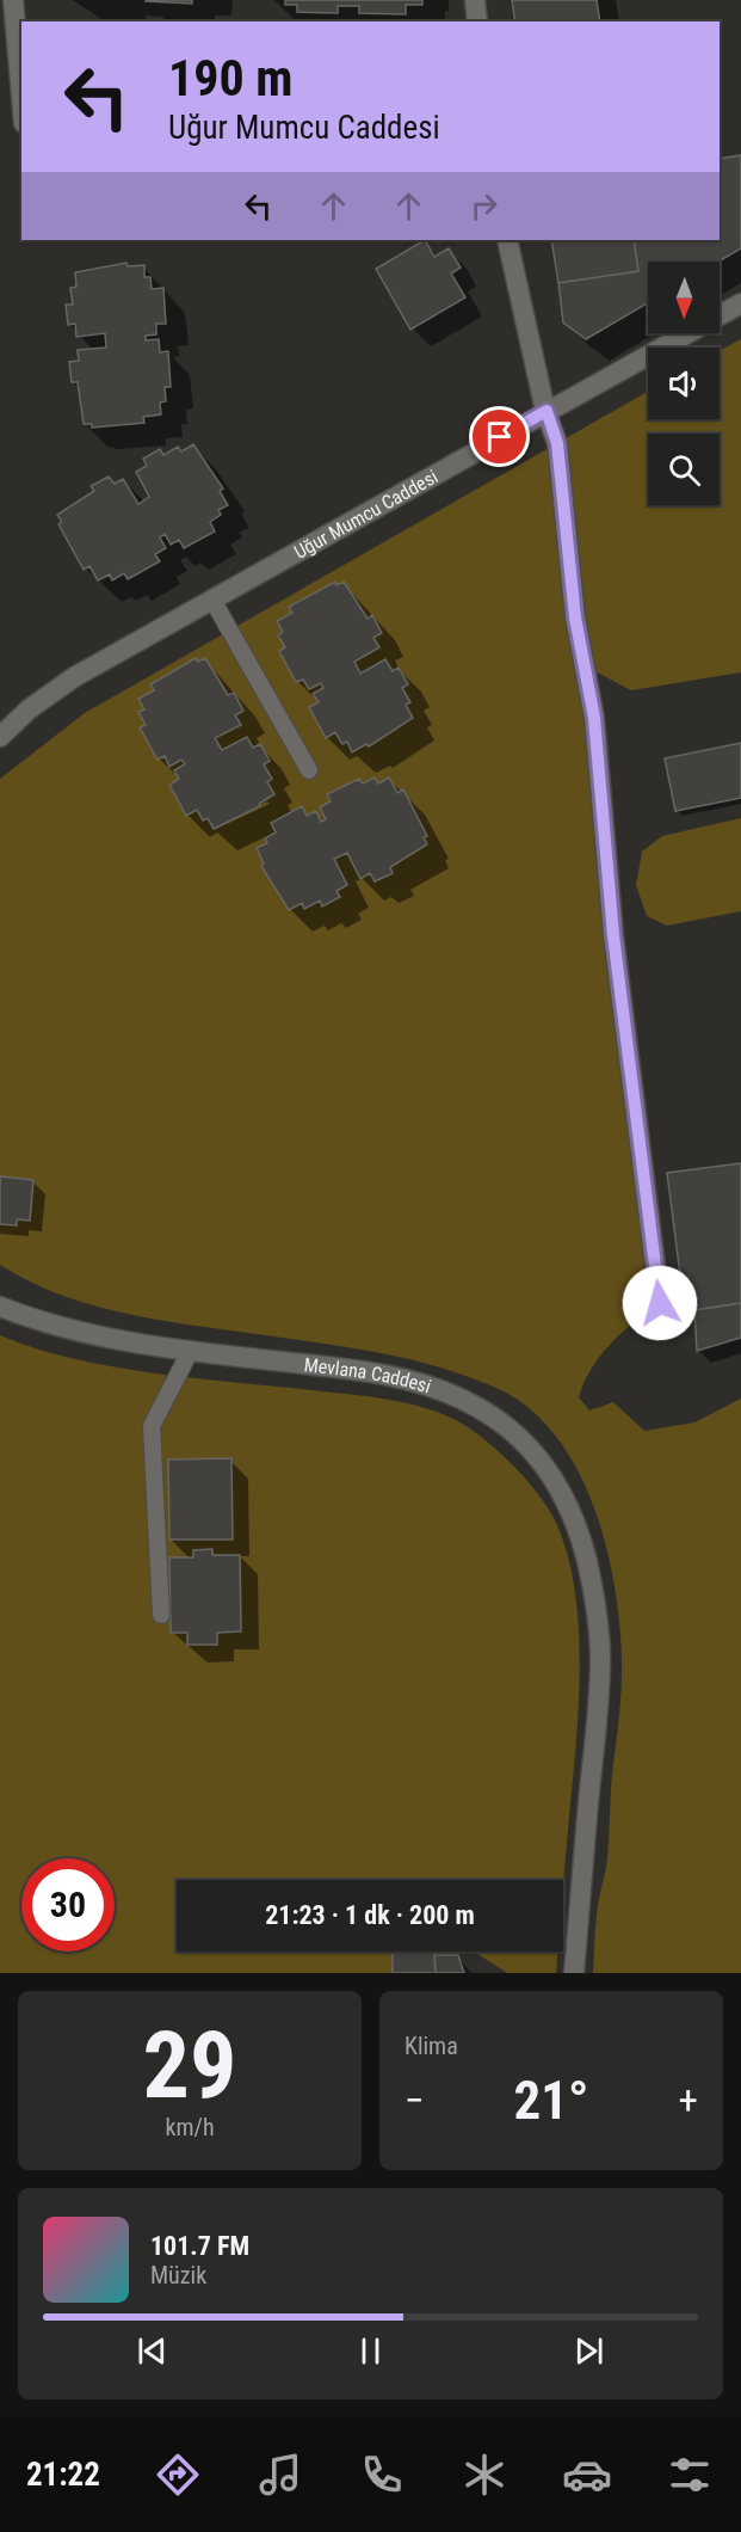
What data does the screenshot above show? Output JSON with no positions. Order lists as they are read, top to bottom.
{
  "streets": {
    "street": ["Uğur Mumcu Caddesi", "Mevlana Caddesi"]
  },
  "north": "bottom",
  "page": {
    "turn": ["190 m", "Uğur Mumcu Caddesi"],
    "limit": "30",
    "trip": "21:23 · 1 dk · 200 m",
    "tile": [
      ["29", "km/h"],
      "Klima"
    ],
    "heat": ["−", "21°", "+"],
    "song": ["101.7 FM", "Müzik"],
    "tabs": "21:22"
  }
}
